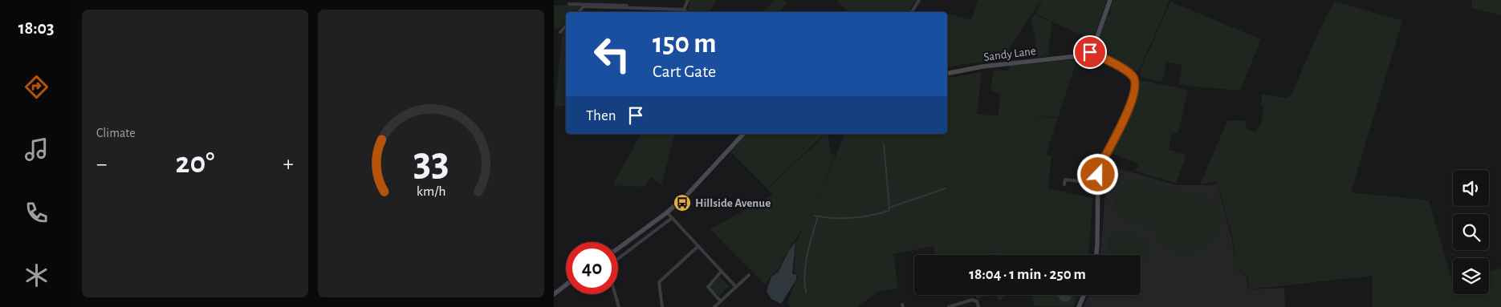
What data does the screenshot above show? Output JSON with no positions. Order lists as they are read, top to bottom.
{
  "streets": {
    "main road": ["Sandy Lane"]
  },
  "places": {
    "bus stop": ["Hillside Avenue"]
  },
  "page": {
    "tabs": "18:03",
    "tile": "Climate",
    "turn": ["150 m", "Cart Gate"],
    "then": "Then",
    "heat": ["−", "20°", "+"],
    "limit": "40",
    "trip": "18:04 · 1 min · 250 m",
    "gauge": ["33", "km/h"]
  }
}
